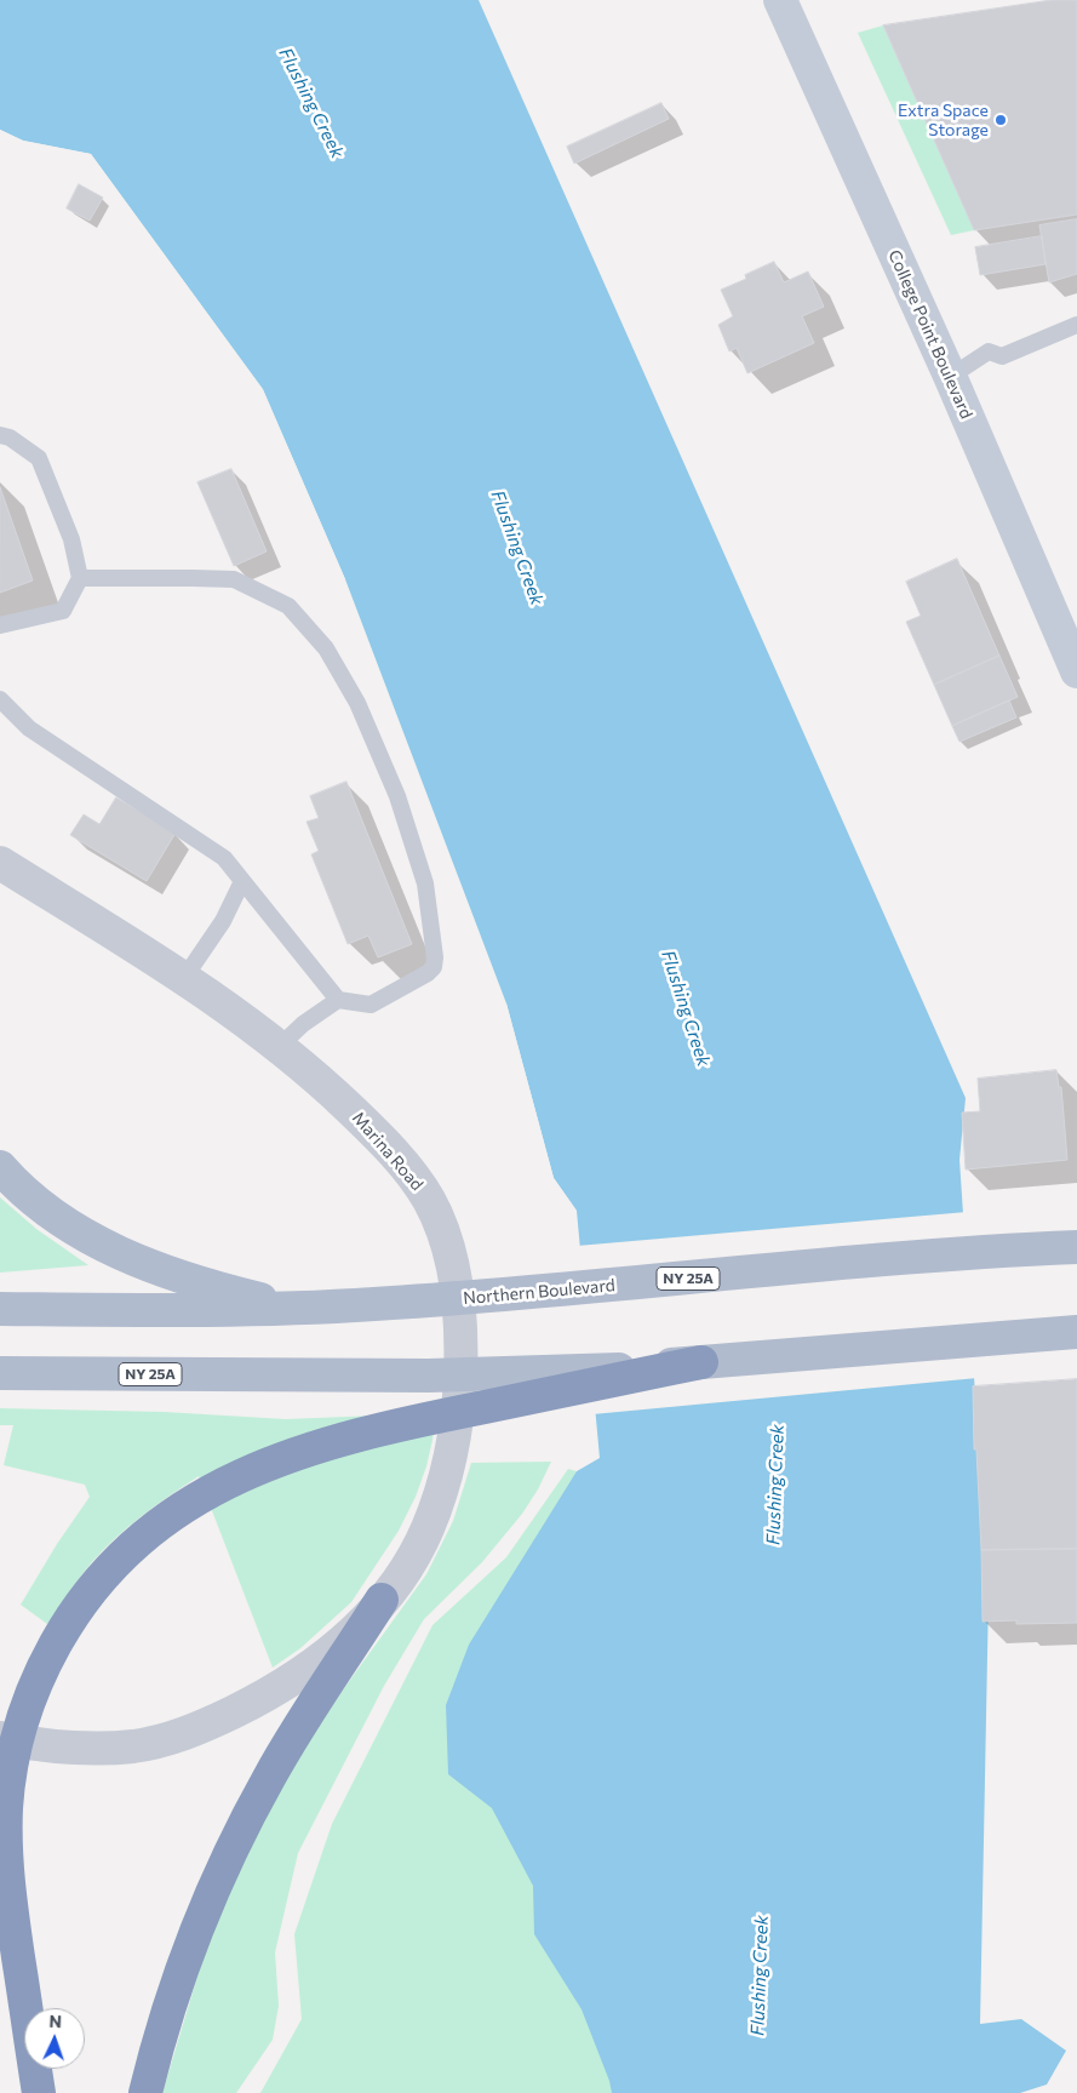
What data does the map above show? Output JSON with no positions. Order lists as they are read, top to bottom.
{
  "streets": {
    "main road": ["College Point Boulevard", "NY 25A", "Northern Boulevard"],
    "street": ["Marina Road"]
  },
  "water": ["Flushing Creek"],
  "places": ["Extra Space Storage"],
  "north": "top"
}
